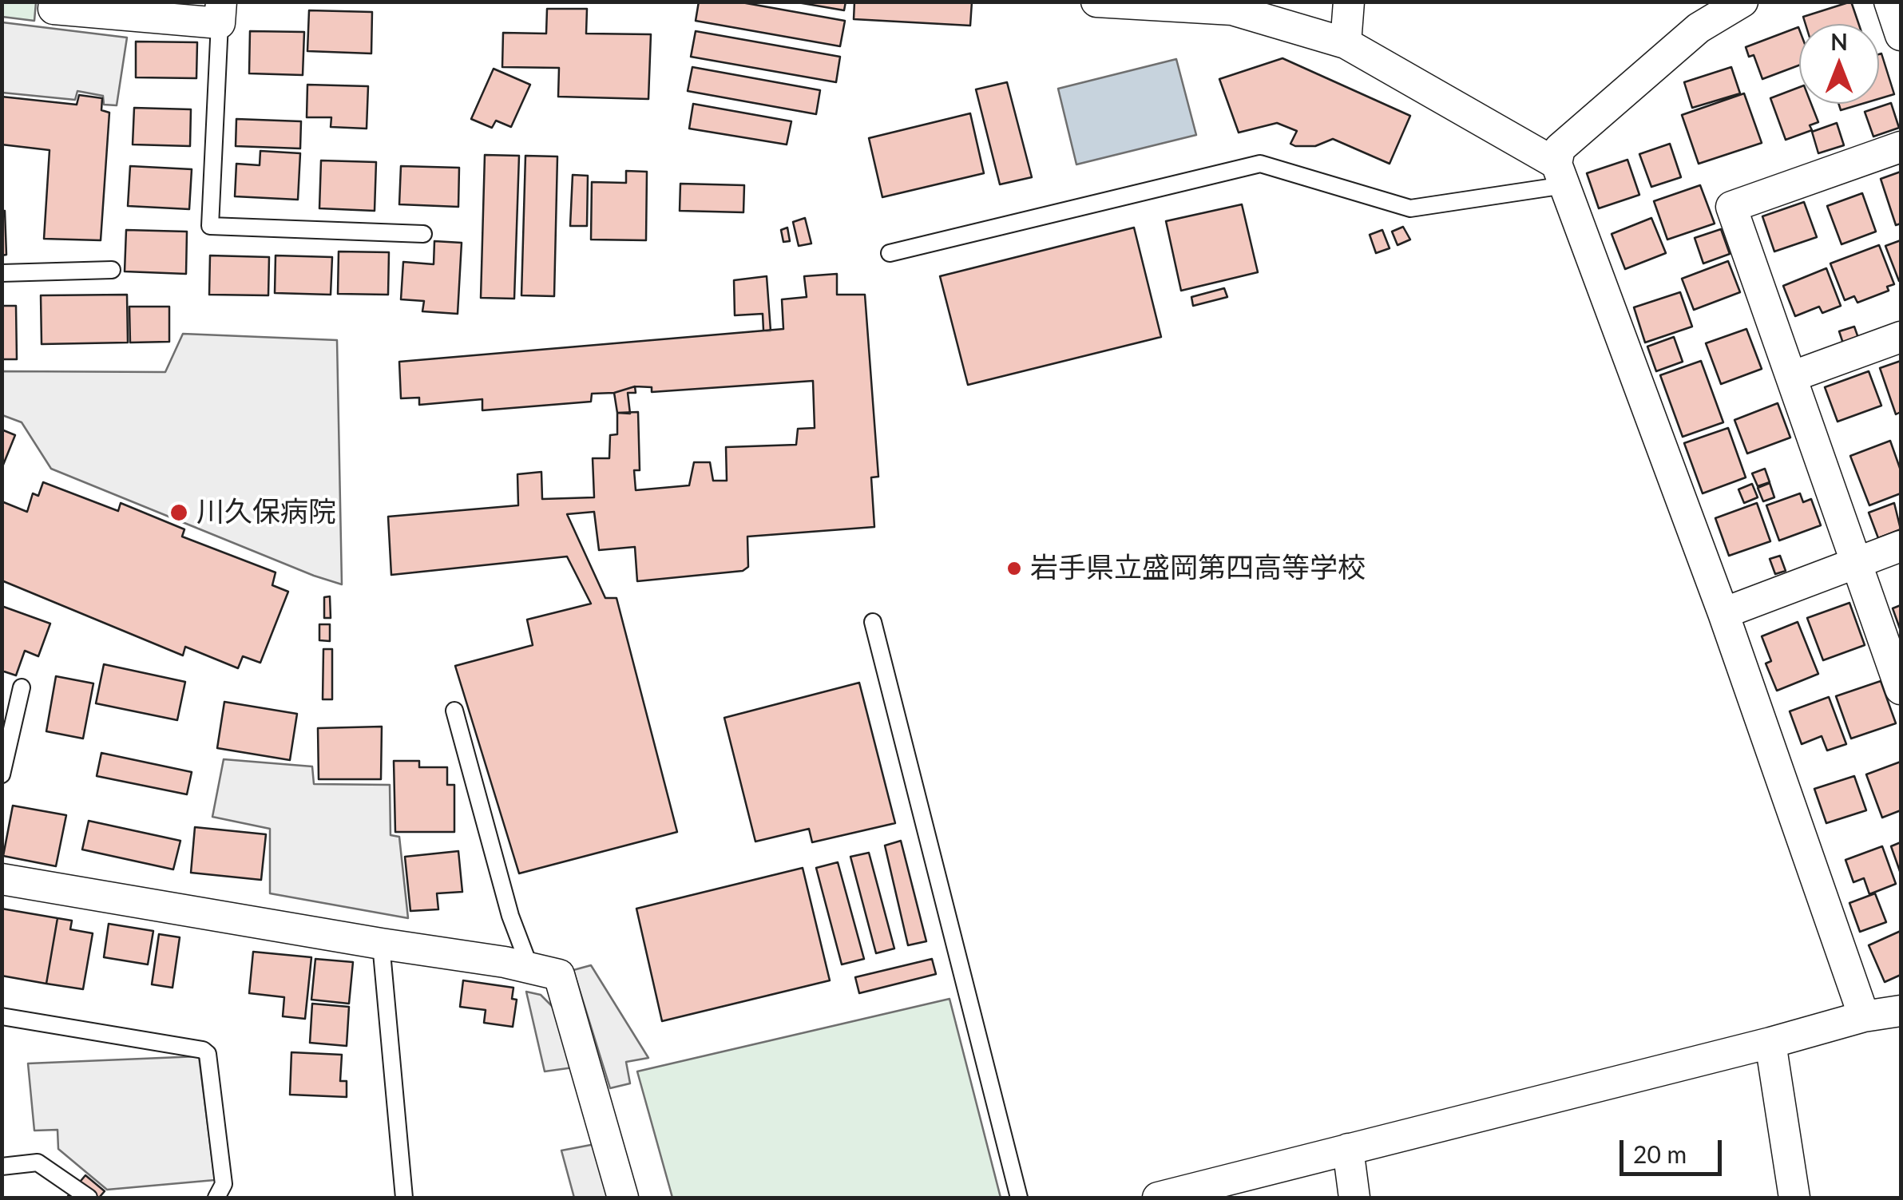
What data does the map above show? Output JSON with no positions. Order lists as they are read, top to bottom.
{
  "places": ["川久保病院", "岩手県立盛岡第四高等学校"],
  "scale_bar": "20 m",
  "north": "top"
}
